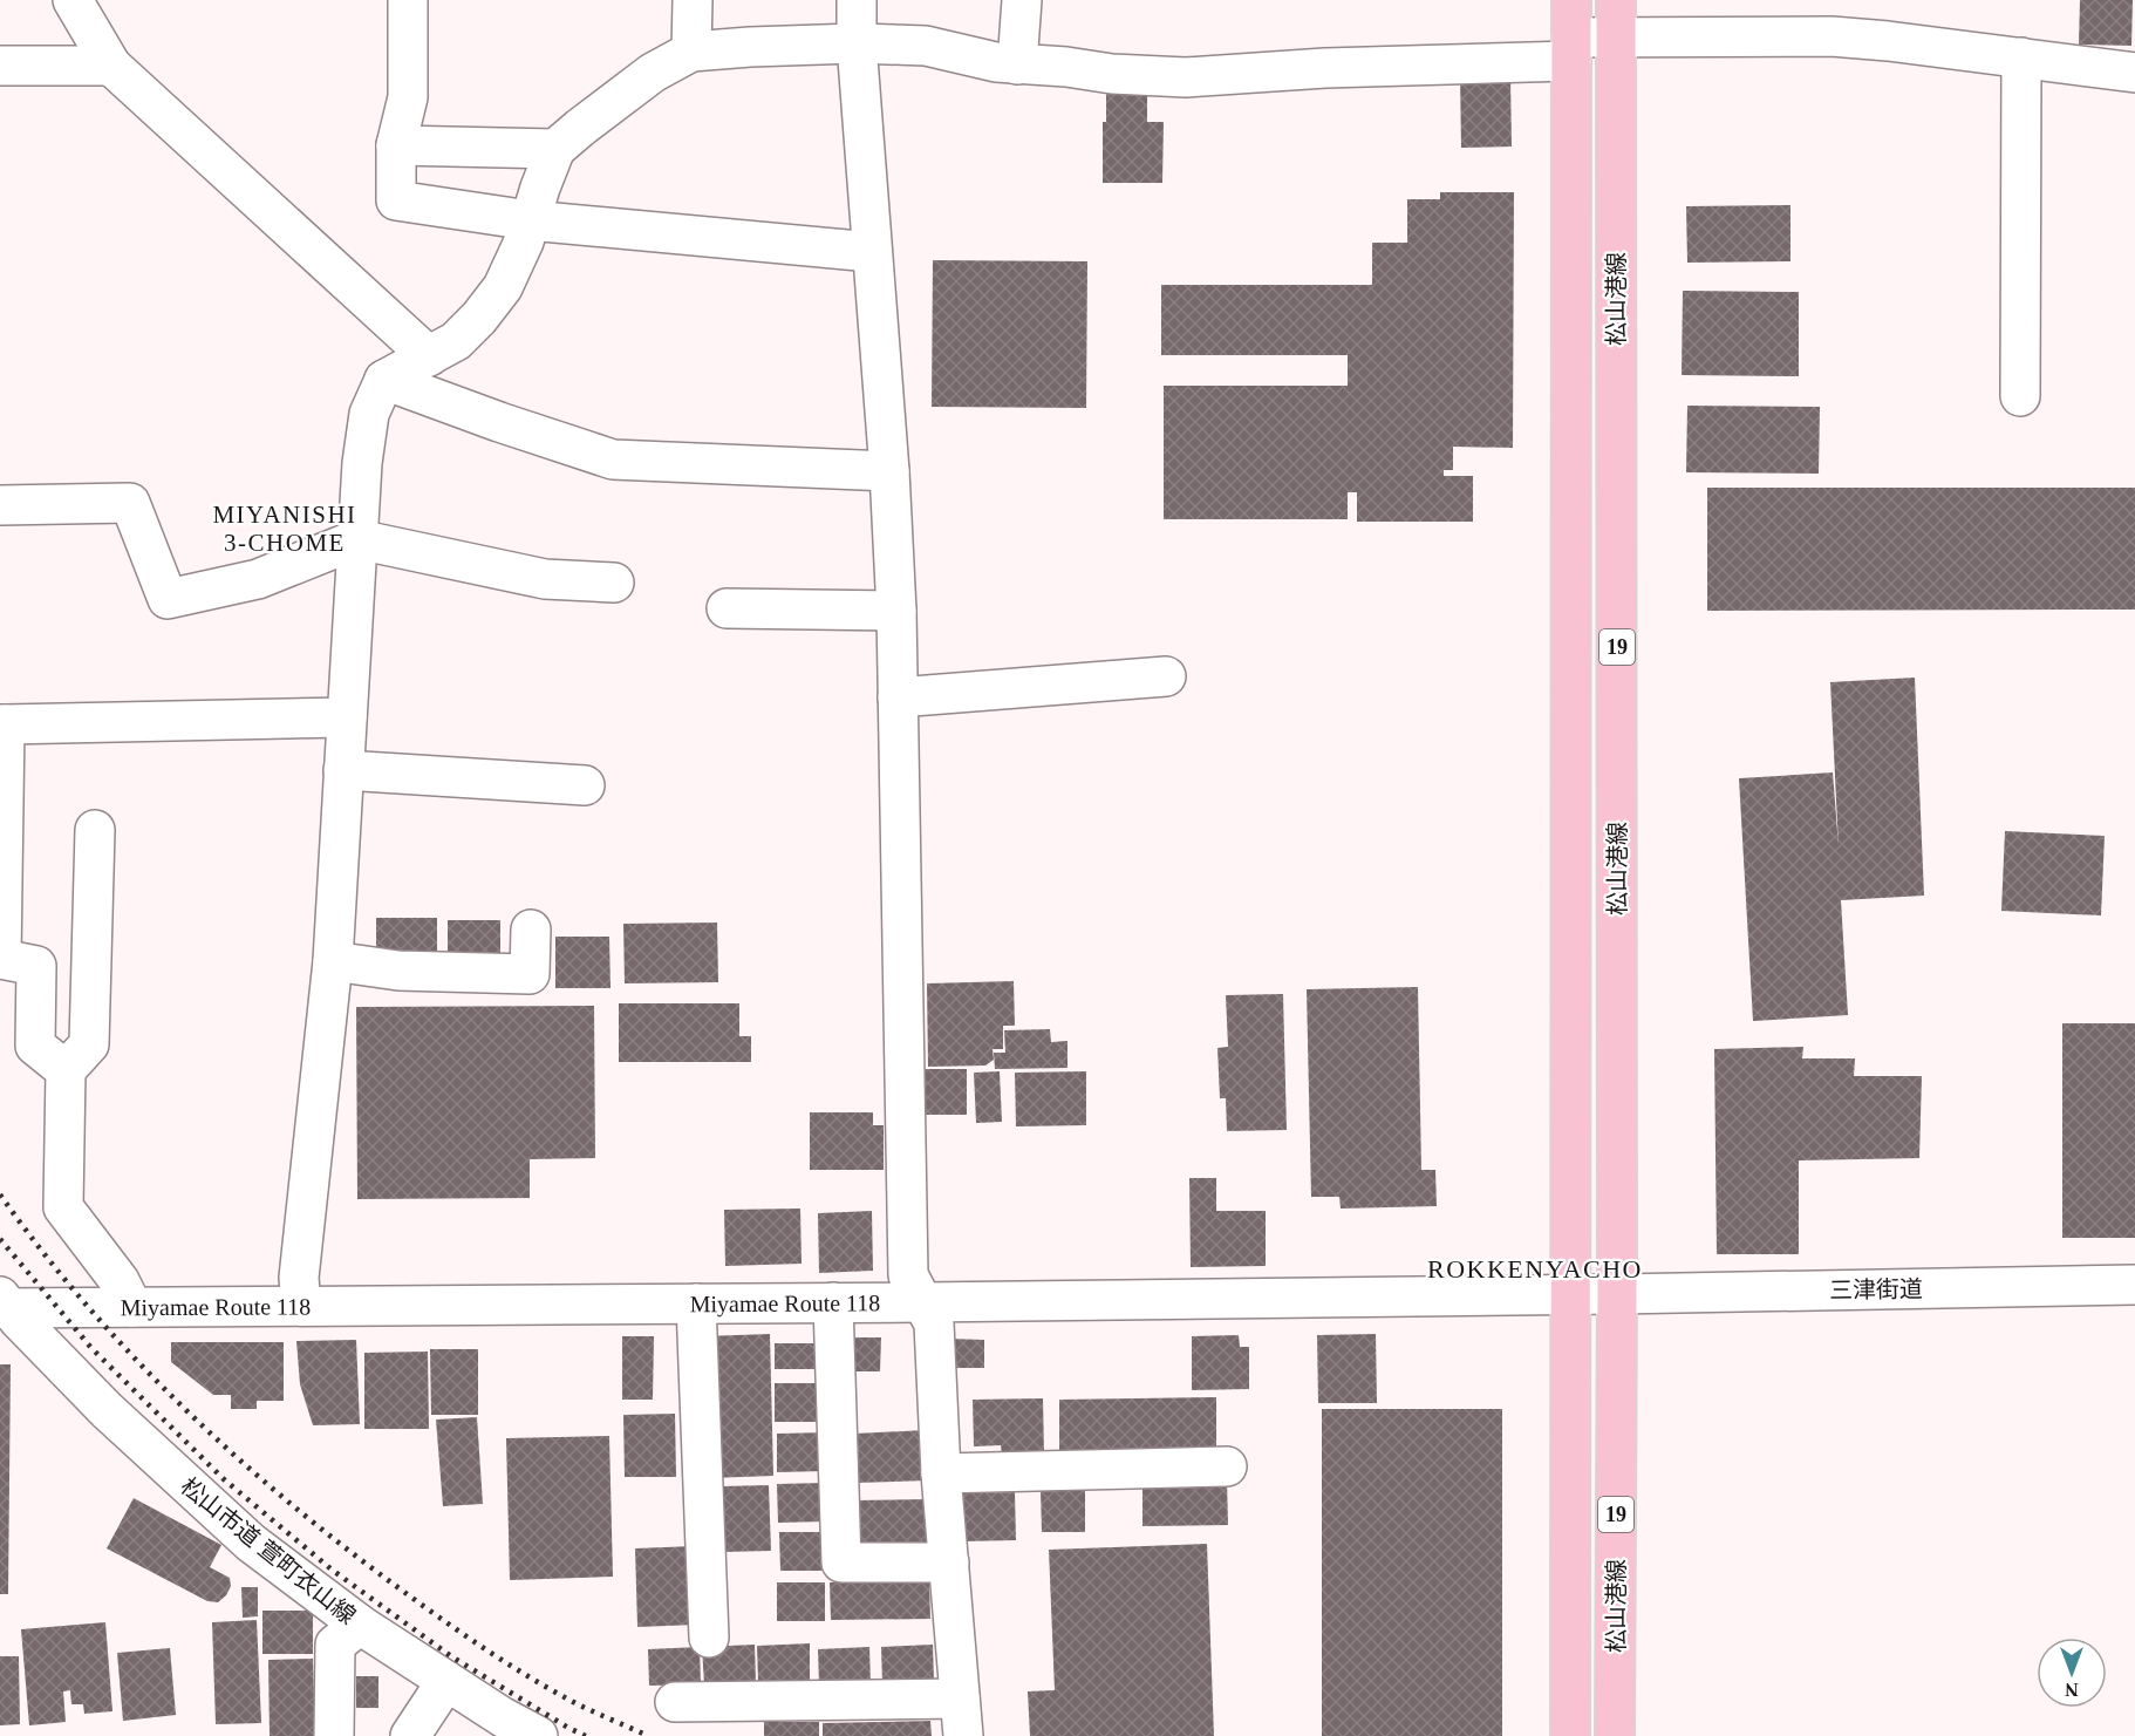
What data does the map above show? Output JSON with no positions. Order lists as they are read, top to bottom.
{
  "streets": {
    "main road": ["松山港線", "19"],
    "street": ["三津街道", "Miyamae Route 118", "松山市道 萱町衣山線"]
  },
  "crossings": [
    ["松山港線", "三津街道"],
    ["松山港線", "Miyamae Route 118"],
    ["三津街道", "Miyamae Route 118"],
    ["Miyamae Route 118", "松山市道 萱町衣山線"]
  ],
  "districts": ["MIYANISHI 3-CHOME", "ROKKENYACHO"],
  "north": "bottom"
}
